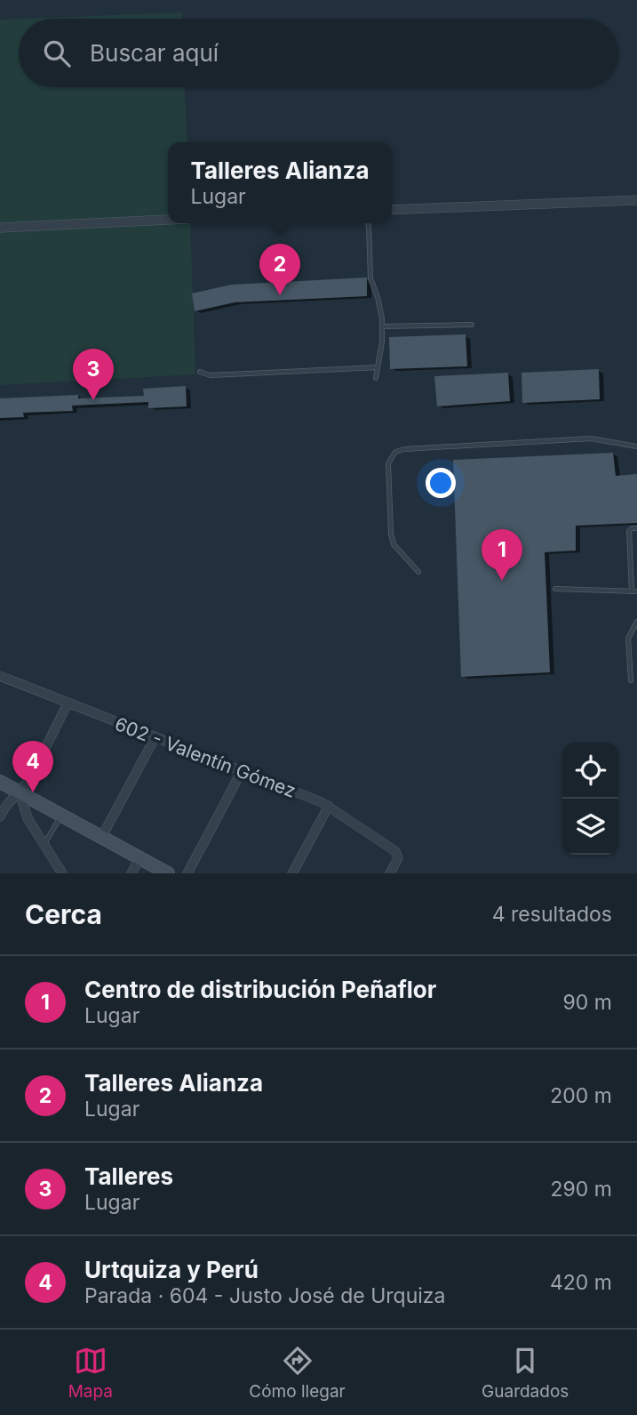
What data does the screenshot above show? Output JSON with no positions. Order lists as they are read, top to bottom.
{
  "streets": {
    "street": ["602 - Valentín Gómez"]
  },
  "page": {
    "search": "Buscar aquí",
    "popup": ["Talleres Alianza", "Lugar"],
    "pins": [
      "2",
      "3",
      "1",
      "4"
    ],
    "heading": ["Cerca", "4 resultados"],
    "list": [
      {
        "mark": "1",
        "name": "Centro de distribución Peñaflor",
        "note": "Lugar",
        "value": "90 m"
      },
      {
        "mark": "2",
        "name": "Talleres Alianza",
        "note": "Lugar",
        "value": "200 m"
      },
      {
        "mark": "3",
        "name": "Talleres",
        "note": "Lugar",
        "value": "290 m"
      },
      {
        "mark": "4",
        "name": "Urtquiza y Perú",
        "note": "Parada · 604 - Justo José de Urquiza",
        "value": "420 m"
      }
    ],
    "nav": ["Mapa", "Cómo llegar", "Guardados"]
  }
}
